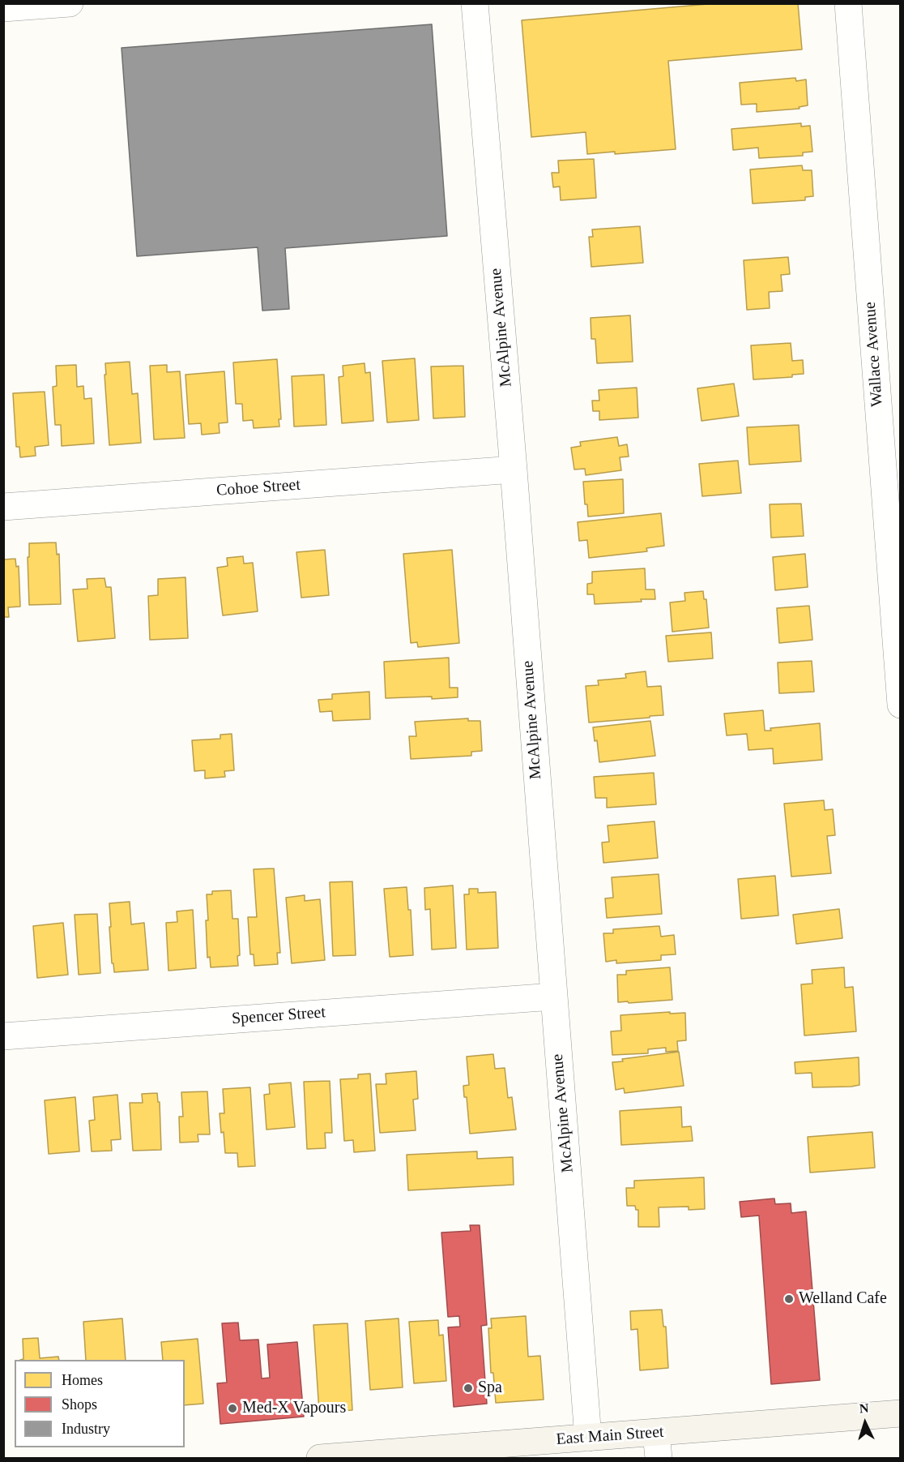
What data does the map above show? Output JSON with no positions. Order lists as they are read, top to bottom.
{
  "streets": {
    "main road": ["East Main Street"],
    "street": [
      "McAlpine Avenue",
      "Wallace Avenue",
      "Cohoe Street",
      "Spencer Street"
    ]
  },
  "crossings": [
    ["McAlpine Avenue", "Cohoe Street"],
    ["McAlpine Avenue", "Spencer Street"],
    ["McAlpine Avenue", "East Main Street"]
  ],
  "places": ["Welland Cafe", "Spa", "Med-X Vapours"],
  "legend": ["Homes", "Shops", "Industry"],
  "north": "top"
}
